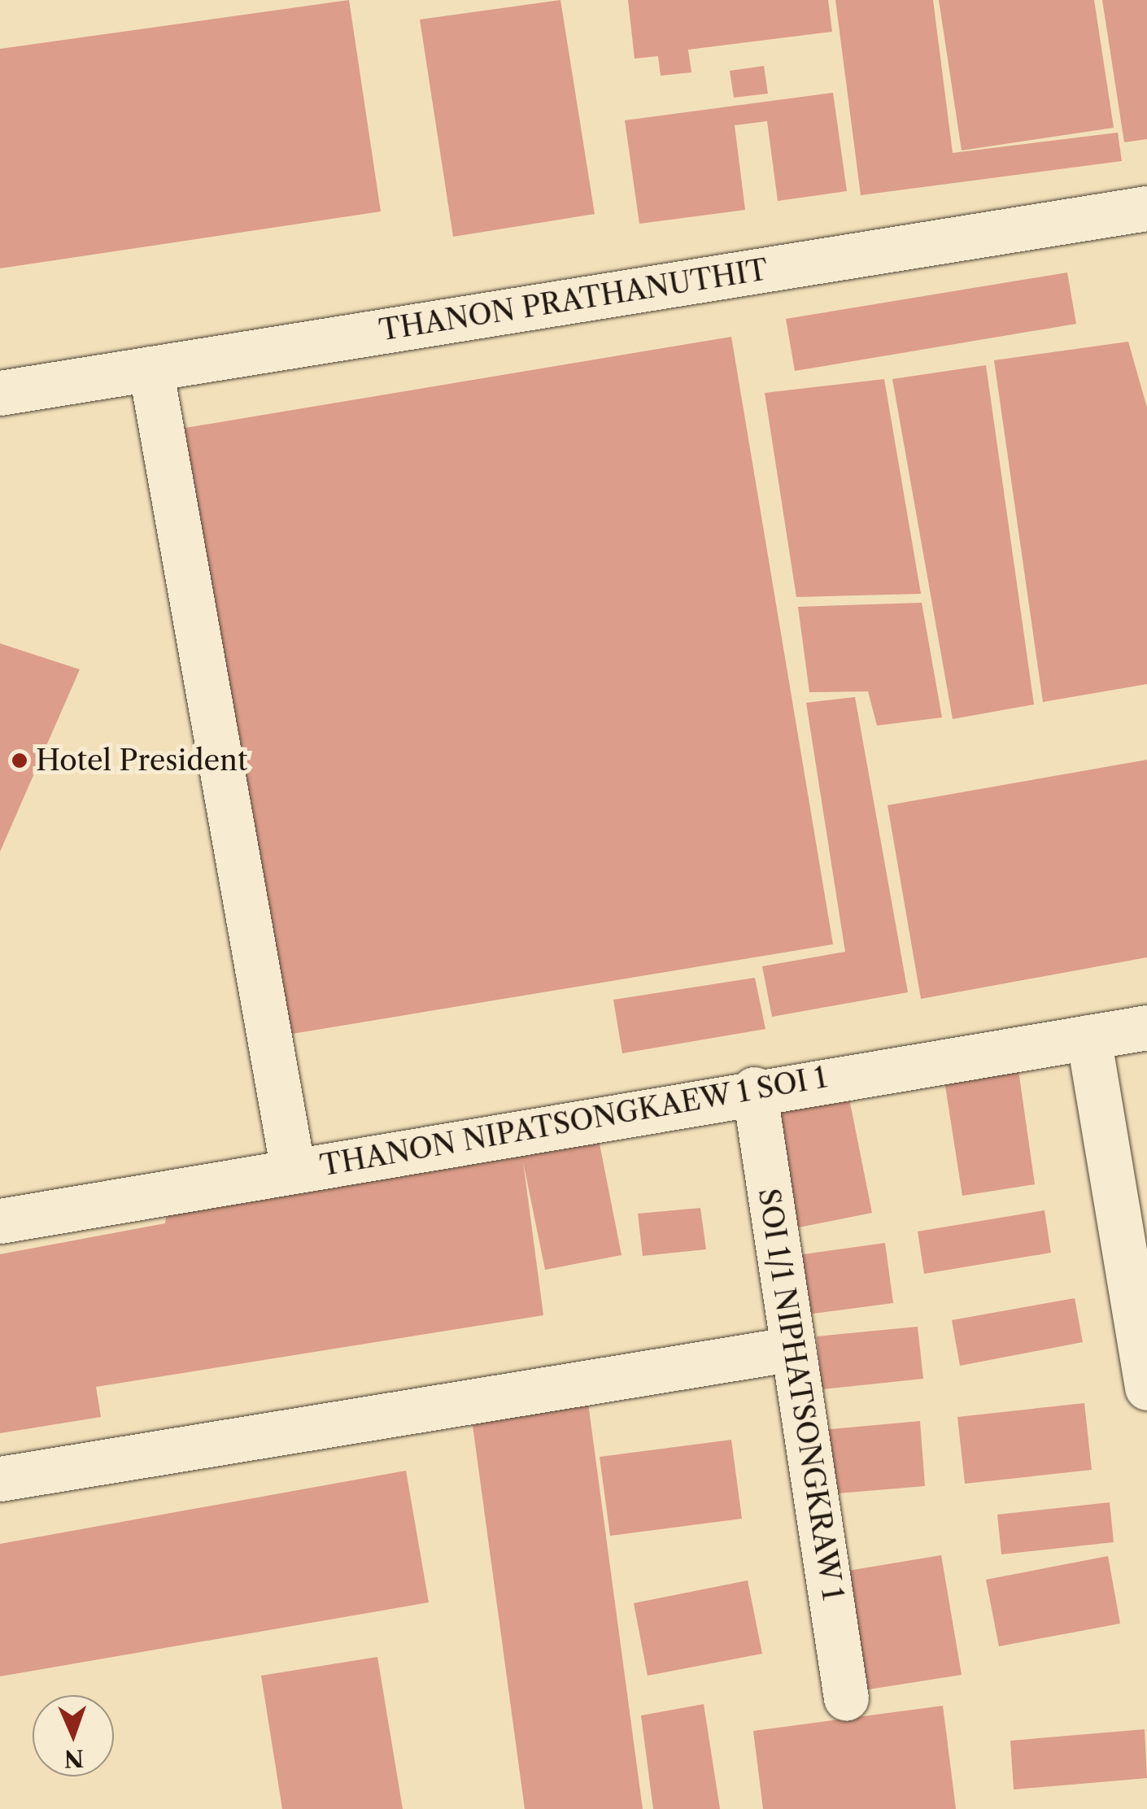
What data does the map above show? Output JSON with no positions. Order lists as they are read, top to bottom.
{
  "streets": {
    "street": ["THANON PRATHANUTHIT", "THANON NIPATSONGKAEW 1 SOI 1", "SOI 1/1 NIPHATSONGKRAW 1"]
  },
  "crossings": [
    ["THANON NIPATSONGKAEW 1 SOI 1", "SOI 1/1 NIPHATSONGKRAW 1"]
  ],
  "places": ["Hotel President"],
  "north": "bottom"
}
